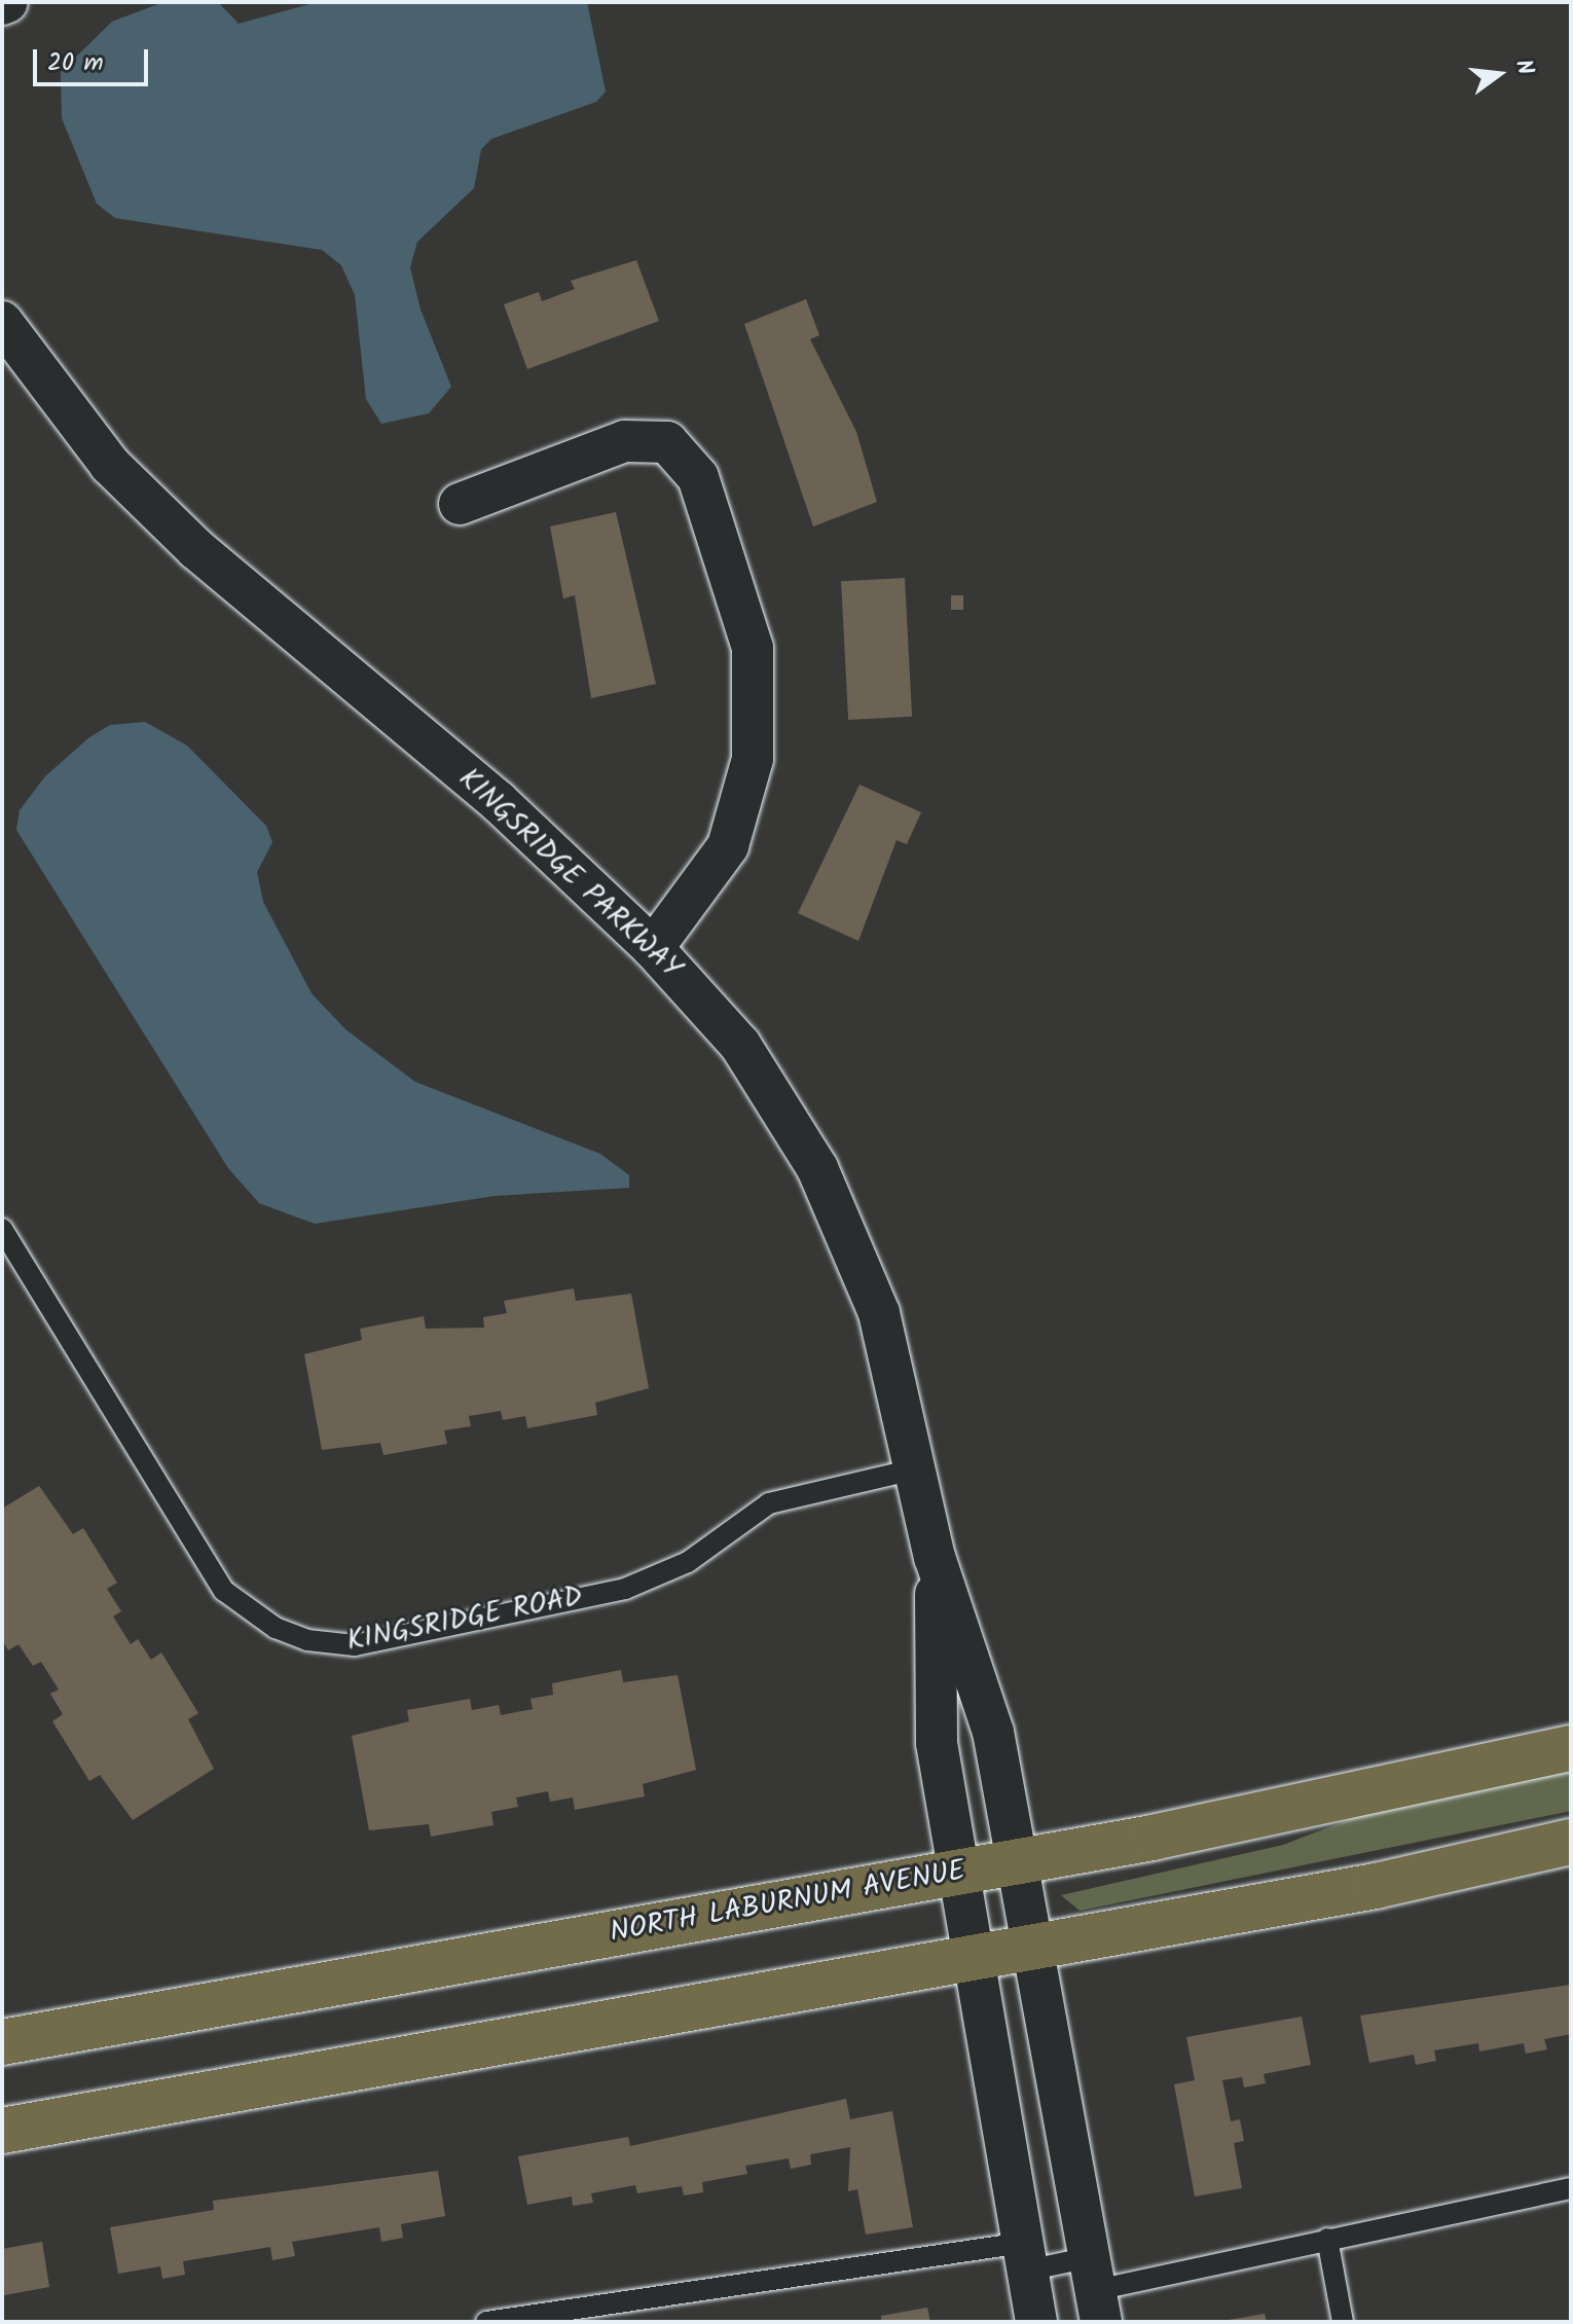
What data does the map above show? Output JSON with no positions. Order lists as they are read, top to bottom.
{
  "streets": {
    "main road": ["NORTH LABURNUM AVENUE"],
    "street": ["KINGSRIDGE PARKWAY"],
    "lane": ["KINGSRIDGE ROAD"]
  },
  "crossings": [
    ["KINGSRIDGE PARKWAY", "KINGSRIDGE ROAD"],
    ["KINGSRIDGE PARKWAY", "NORTH LABURNUM AVENUE"]
  ],
  "scale_bar": "20 m",
  "north": "right"
}
